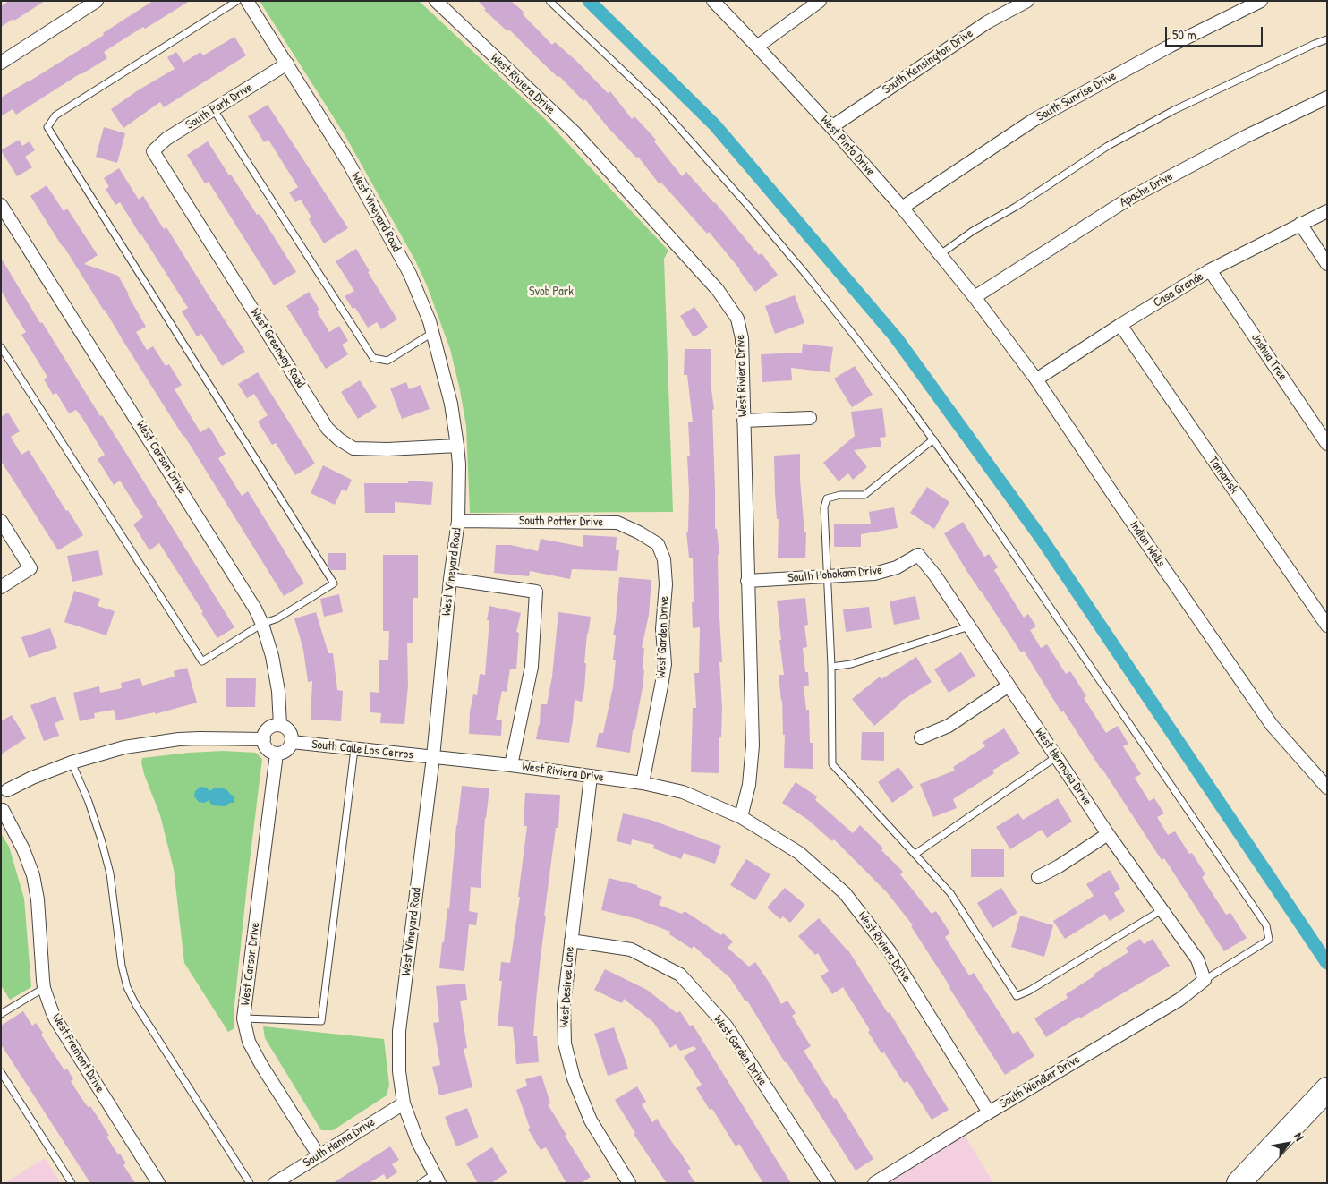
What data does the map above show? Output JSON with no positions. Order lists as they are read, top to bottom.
{
  "streets": {
    "street": [
      "South Kensington Drive",
      "West Riviera Drive",
      "South Sunrise Drive",
      "South Park Drive",
      "West Pinto Drive",
      "Apache Drive",
      "West Vineyard Road",
      "Casa Grande",
      "West Greenway Road",
      "Joshua Tree",
      "West Carson Drive",
      "Tamarisk",
      "South Potter Drive",
      "Indian Wells",
      "South Hohokam Drive",
      "West Garden Drive",
      "South Calle Los Cerros",
      "West Hermosa Drive",
      "West Desiree Lane",
      "West Fremont Drive",
      "South Wendler Drive",
      "South Hanna Drive"
    ]
  },
  "crossings": [
    ["South Kensington Drive", "West Pinto Drive"],
    ["West Riviera Drive", "West Vineyard Road"],
    ["West Riviera Drive", "South Hohokam Drive"],
    ["West Riviera Drive", "West Garden Drive"],
    ["West Riviera Drive", "South Calle Los Cerros"],
    ["West Riviera Drive", "West Desiree Lane"],
    ["West Riviera Drive", "South Wendler Drive"],
    ["South Sunrise Drive", "West Pinto Drive"],
    ["South Park Drive", "West Vineyard Road"],
    ["South Park Drive", "West Greenway Road"],
    ["West Pinto Drive", "Apache Drive"],
    ["West Pinto Drive", "Indian Wells"],
    ["Apache Drive", "Indian Wells"],
    ["West Vineyard Road", "West Greenway Road"],
    ["West Vineyard Road", "South Potter Drive"],
    ["West Vineyard Road", "South Calle Los Cerros"],
    ["West Vineyard Road", "South Hanna Drive"],
    ["Casa Grande", "Joshua Tree"],
    ["Casa Grande", "Tamarisk"],
    ["Casa Grande", "Indian Wells"],
    ["West Carson Drive", "South Calle Los Cerros"],
    ["West Carson Drive", "South Hanna Drive"],
    ["South Potter Drive", "West Garden Drive"],
    ["South Hohokam Drive", "West Hermosa Drive"],
    ["West Garden Drive", "West Desiree Lane"],
    ["West Hermosa Drive", "South Wendler Drive"]
  ],
  "parks": ["Svob Park"],
  "scale_bar": "50 m",
  "north": "top right"
}
